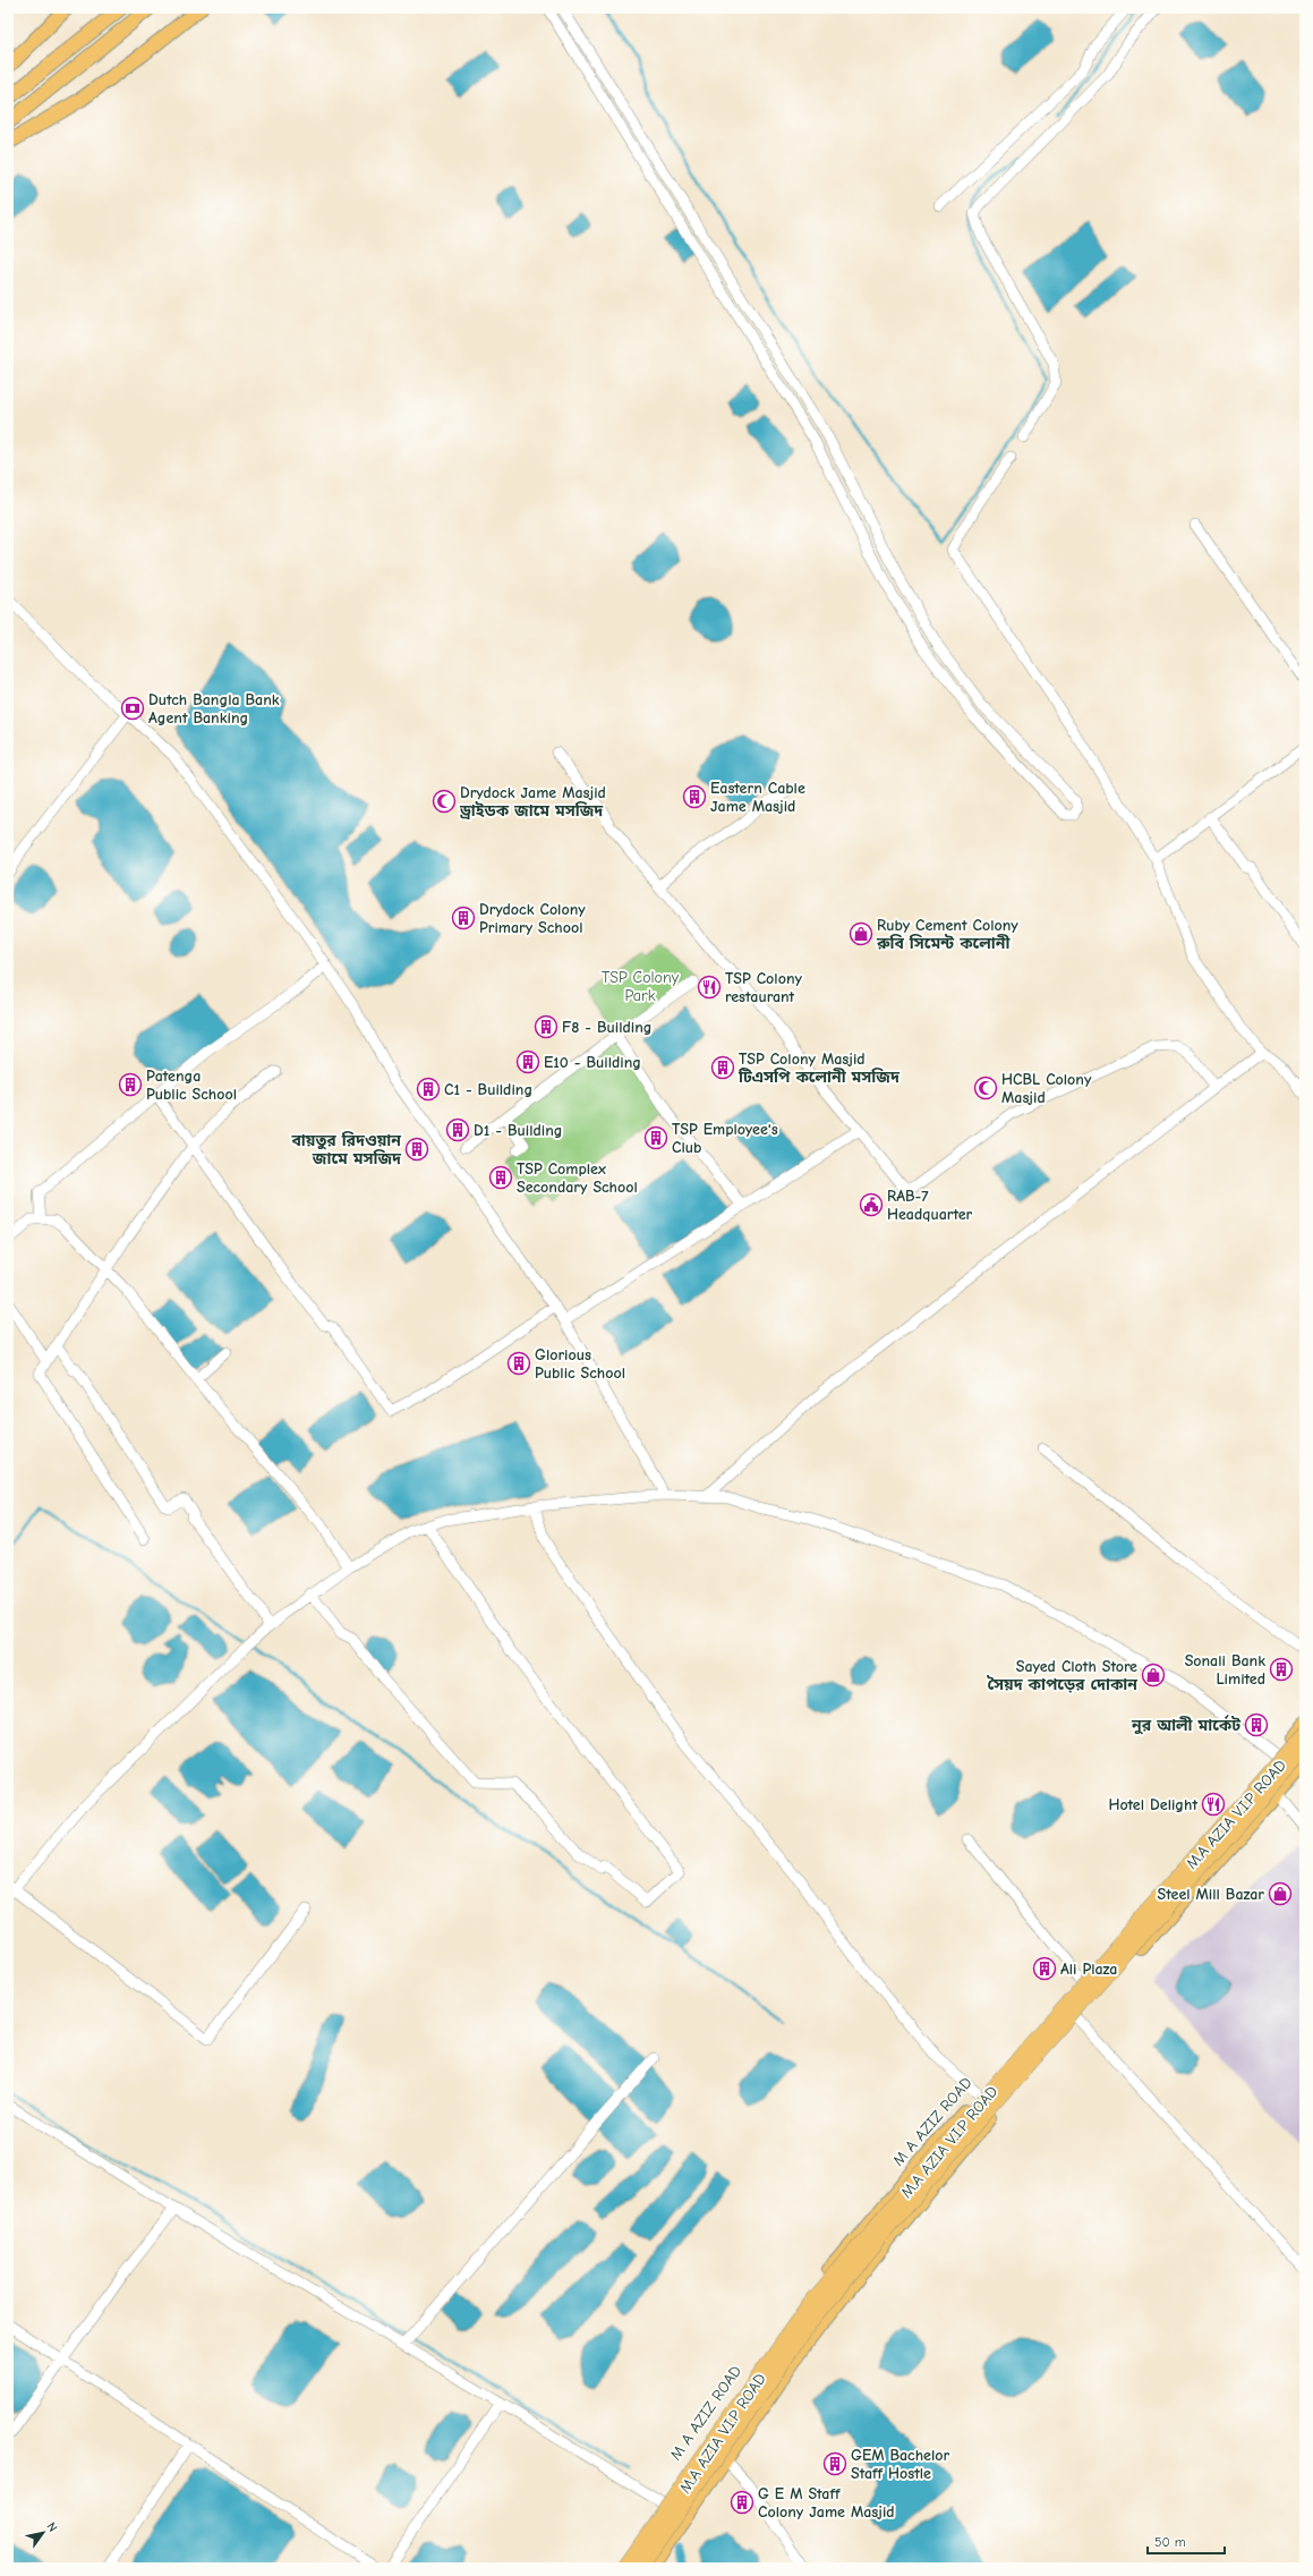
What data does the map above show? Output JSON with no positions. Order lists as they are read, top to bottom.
{
  "streets": {
    "main road": ["M.A AZIA V.I.P ROAD", "M A AZIZ ROAD"]
  },
  "parks": ["TSP Colony Park"],
  "places": {
    "bank": ["Dutch Bangla Bank Agent Banking"],
    "building": [
      "Eastern Cable Jame Masjid",
      "Drydock Colony Primary School",
      "F8 - Building",
      "E10 - Building",
      "TSP Colony Masjid টিএসপি কলোনী মসজিদ",
      "Patenga Public School",
      "C1 - Building",
      "D1 - Building",
      "TSP Employee's Club",
      "বায়তুর রিদওয়ান জামে মসজিদ",
      "TSP Complex Secondary School",
      "Glorious Public School",
      "Sonali Bank Limited",
      "নুর আলী মার্কেট",
      "Ali Plaza",
      "GEM Bachelor Staff Hostle",
      "G E M Staff Colony Jame Masjid"
    ],
    "mosque": ["Drydock Jame Masjid ড্রাইডক জামে মসজিদ", "HCBL Colony Masjid"],
    "shop": ["Ruby Cement Colony রুবি সিমেন্ট কলোনী", "Sayed Cloth Store সৈয়দ কাপড়ের দোকান", "Steel Mill Bazar"],
    "restaurant": ["TSP Colony restaurant", "Hotel Delight"],
    "public building": ["RAB-7 Headquarter"]
  },
  "scale_bar": "50 m",
  "north": "top right"
}
